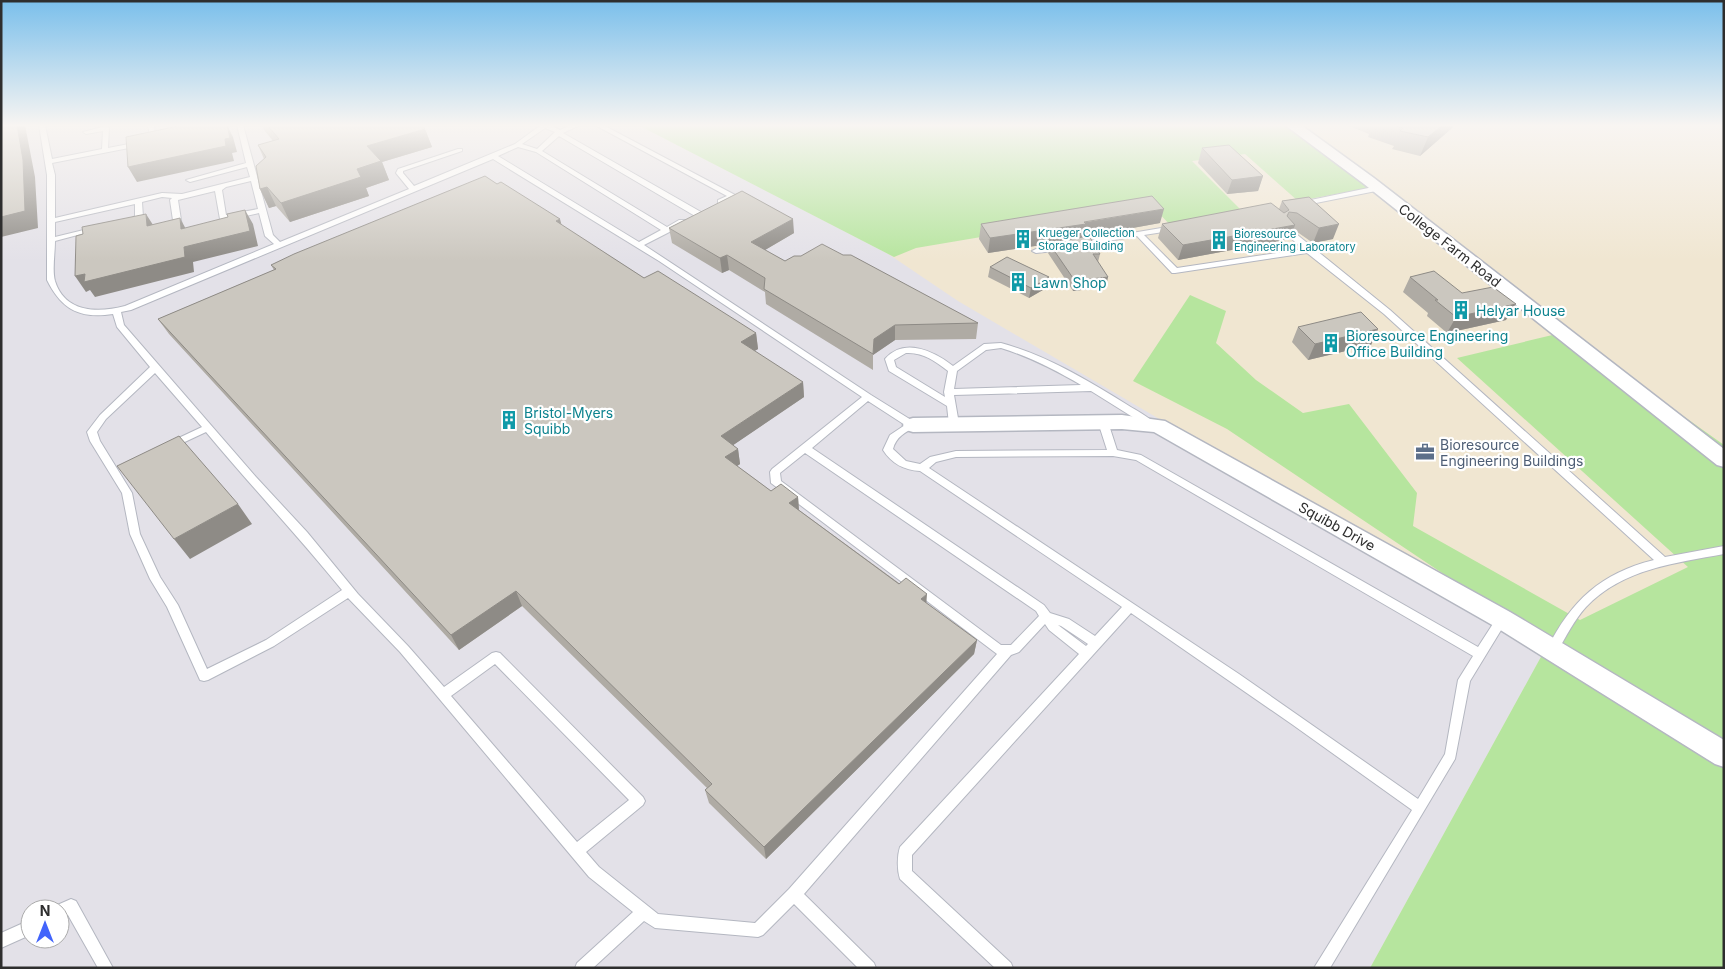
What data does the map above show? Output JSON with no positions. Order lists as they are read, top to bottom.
{
  "streets": {
    "street": ["College Farm Road", "Squibb Drive"]
  },
  "places": {
    "building": [
      "Krueger Collection Storage Building",
      "Bioresource Engineering Laboratory",
      "Lawn Shop",
      "Helyar House",
      "Bioresource Engineering Office Building",
      "Bristol-Myers Squibb"
    ],
    "office": ["Bioresource Engineering Buildings"]
  },
  "north": "top"
}
